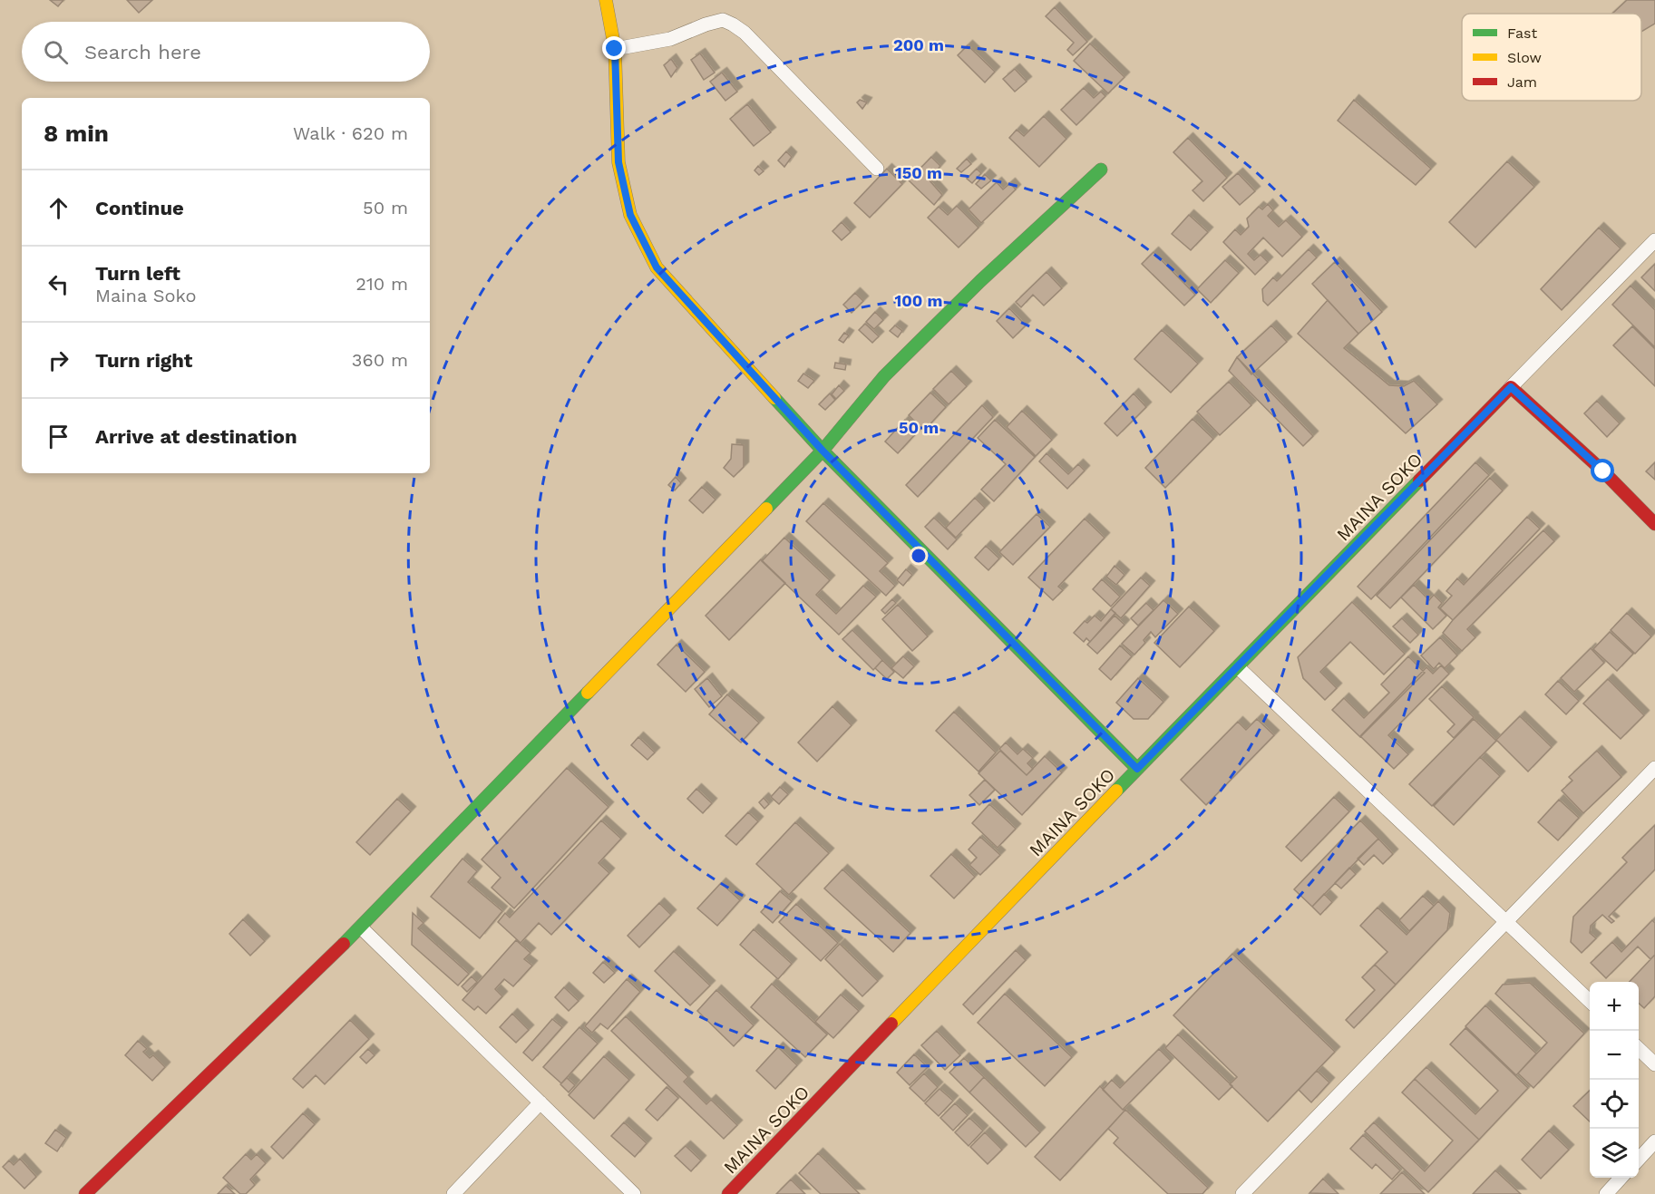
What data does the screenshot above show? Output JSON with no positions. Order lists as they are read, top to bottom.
{
  "streets": {
    "street": ["MAINA SOKO"]
  },
  "legend": ["Fast", "Slow", "Jam"],
  "page": {
    "search": "Search here",
    "heading": ["8 min", "Walk · 620 m"],
    "list": [
      ["Continue", "50 m"],
      ["Turn left", "Maina Soko", "210 m"],
      ["Turn right", "360 m"],
      "Arrive at destination"
    ],
    "map_buttons": ["+", "−"]
  },
  "rings": [
    "200 m",
    "150 m",
    "100 m",
    "50 m"
  ]
}
